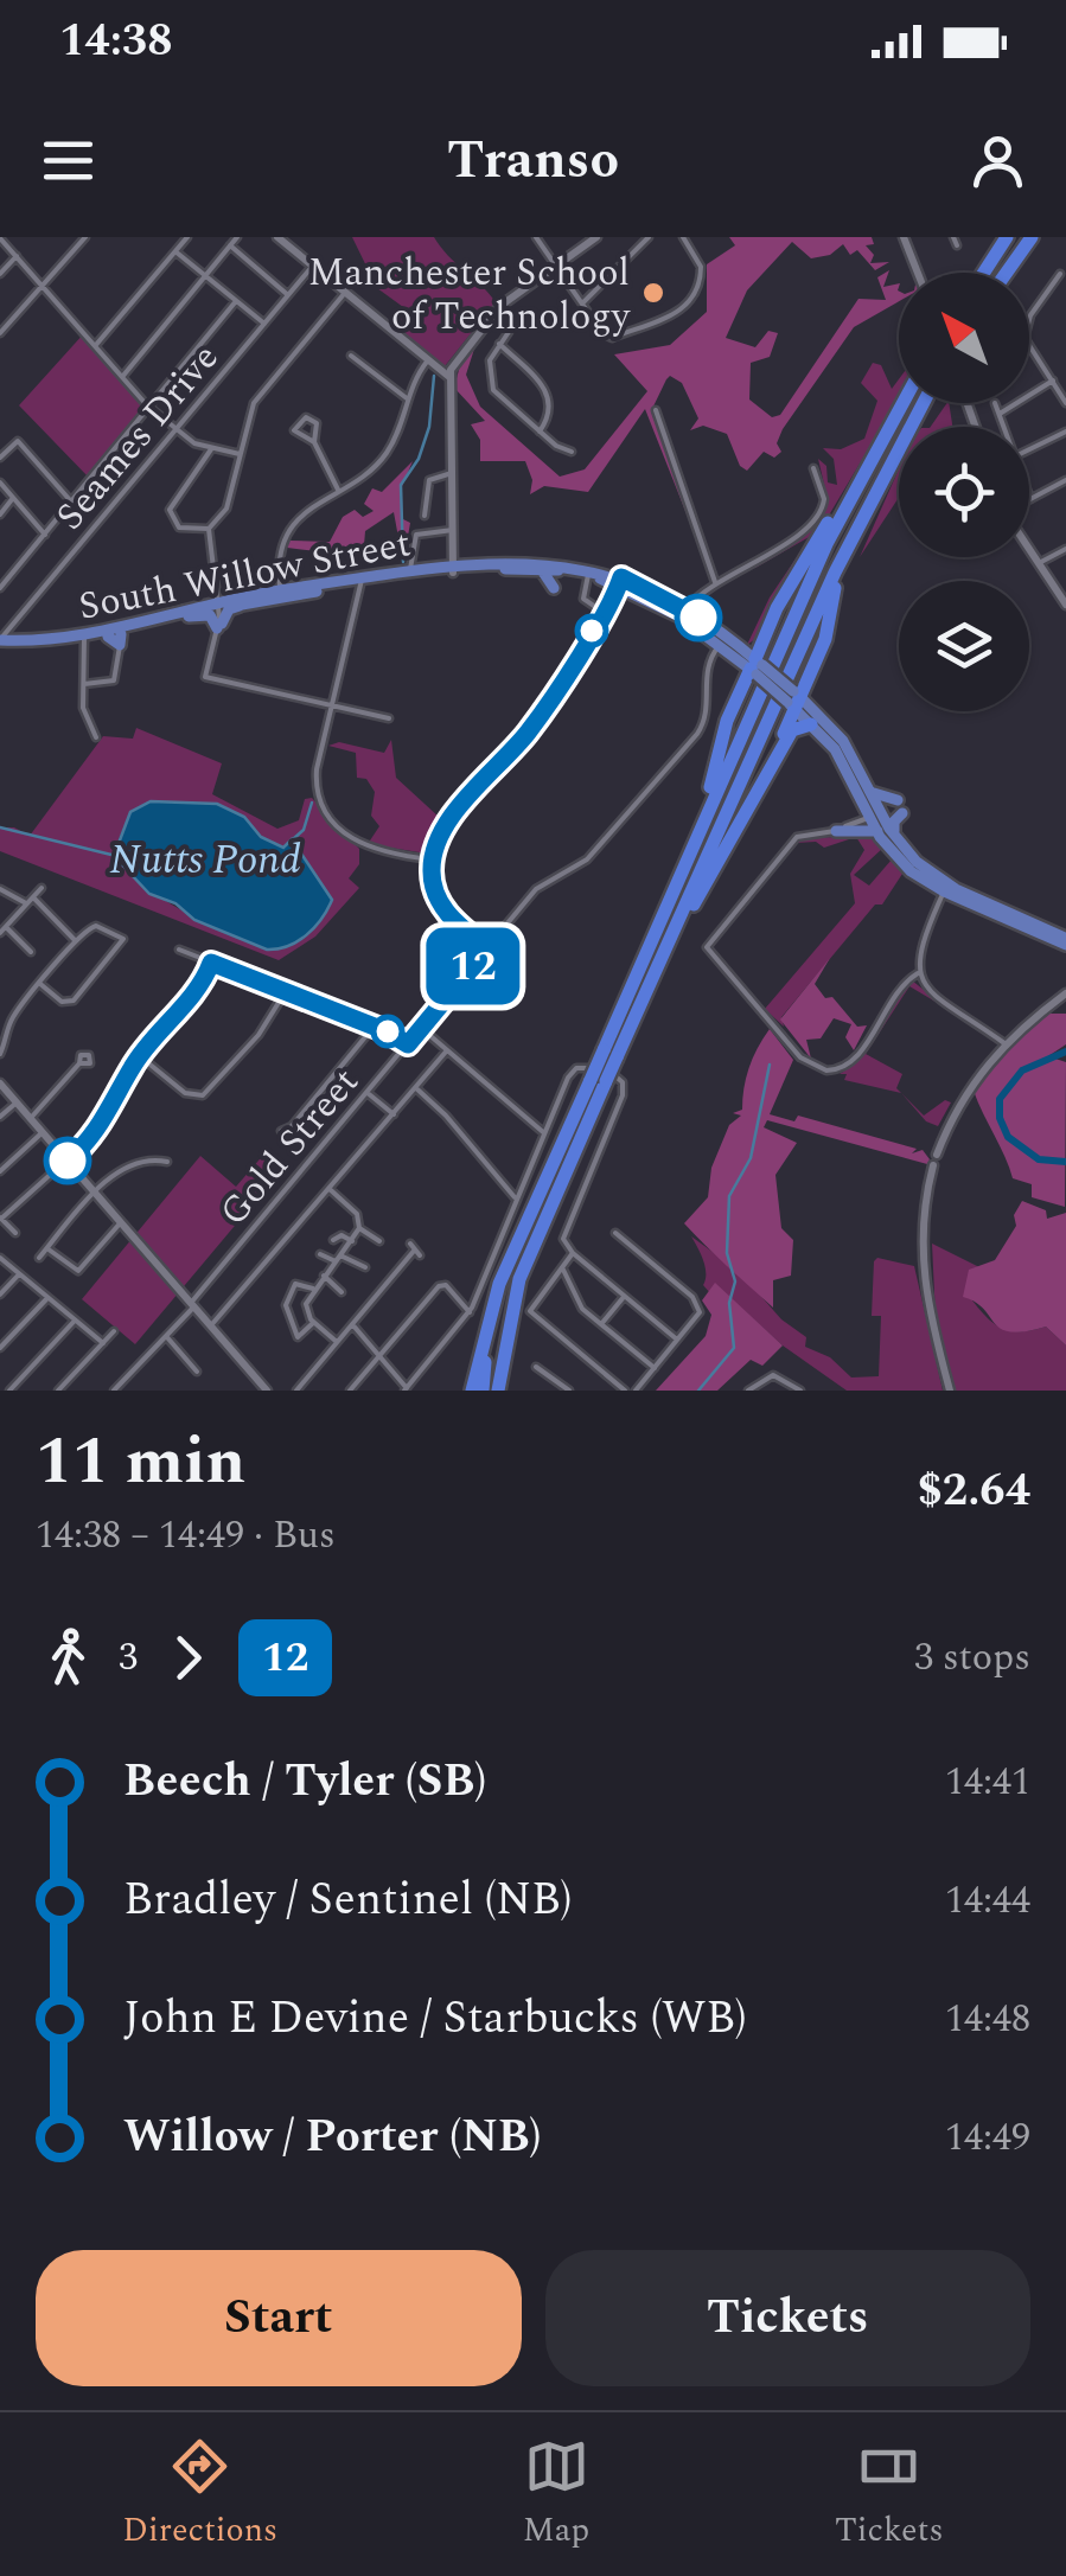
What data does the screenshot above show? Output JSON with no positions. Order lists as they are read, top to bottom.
{
  "streets": {
    "main road": ["South Willow Street"],
    "street": ["Seames Drive", "Gold Street"]
  },
  "crossings": [
    ["Seames Drive", "South Willow Street"],
    ["South Willow Street", "Gold Street"]
  ],
  "water": ["Nutts Pond"],
  "places": ["Manchester School of Technology"],
  "lines": ["bus line 12"],
  "north": "top left",
  "page": {
    "status": "14:38",
    "header": "Transo",
    "on_map": "12",
    "heading": ["11 min", "14:38 – 14:49 · Bus", "$2.64"],
    "legs": ["3", "12", "3 stops"],
    "list": [
      {
        "name": "Beech / Tyler (SB)",
        "value": "14:41"
      },
      {
        "name": "Bradley / Sentinel (NB)",
        "value": "14:44"
      },
      {
        "name": "John E Devine / Starbucks (WB)",
        "value": "14:48"
      },
      {
        "name": "Willow / Porter (NB)",
        "value": "14:49"
      }
    ],
    "buttons": ["Start", "Tickets"],
    "tabs": ["Directions", "Map", "Tickets"]
  }
}
